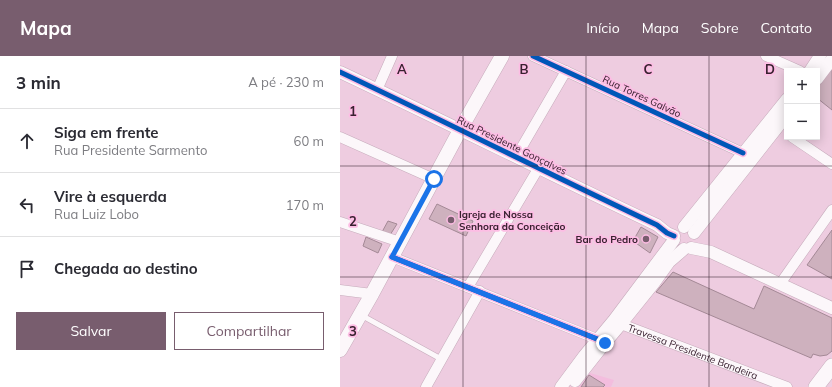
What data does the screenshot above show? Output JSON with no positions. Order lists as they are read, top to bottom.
{
  "streets": {
    "street": ["Rua Torres Galvão", "Rua Presidente Gonçalves", "Travessa Presidente Bandeira"]
  },
  "places": ["Igreja de Nossa Senhora da Conceição", "Bar do Pedro"],
  "page": {
    "header": "Mapa",
    "nav": [
      "Início",
      "Mapa",
      "Sobre",
      "Contato"
    ],
    "heading": ["3 min", "A pé · 230 m"],
    "map_buttons": ["+", "−"],
    "list": [
      ["Siga em frente", "Rua Presidente Sarmento", "60 m"],
      ["Vire à esquerda", "Rua Luiz Lobo", "170 m"],
      "Chegada ao destino"
    ],
    "buttons": ["Salvar", "Compartilhar"]
  },
  "grid": {
    "columns": [
      "A",
      "B",
      "C",
      "D"
    ],
    "rows": ["1", "2", "3"]
  }
}
